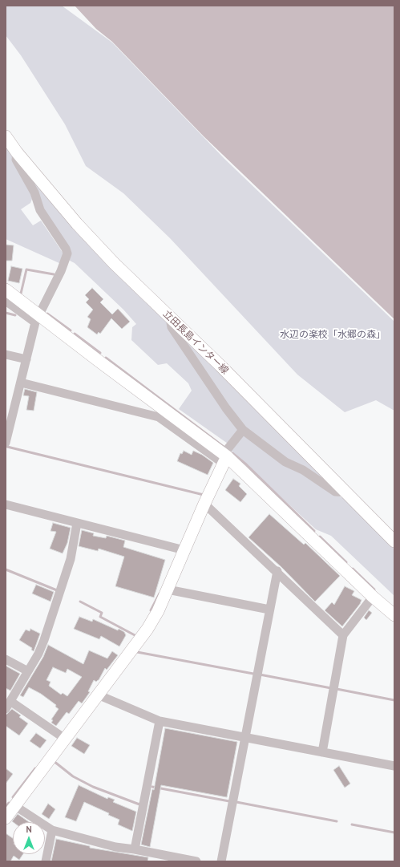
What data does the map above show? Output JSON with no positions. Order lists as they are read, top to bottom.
{
  "streets": {
    "street": ["立田長島インター線"]
  },
  "parks": ["水辺の楽校「水郷の森」"],
  "north": "top"
}
